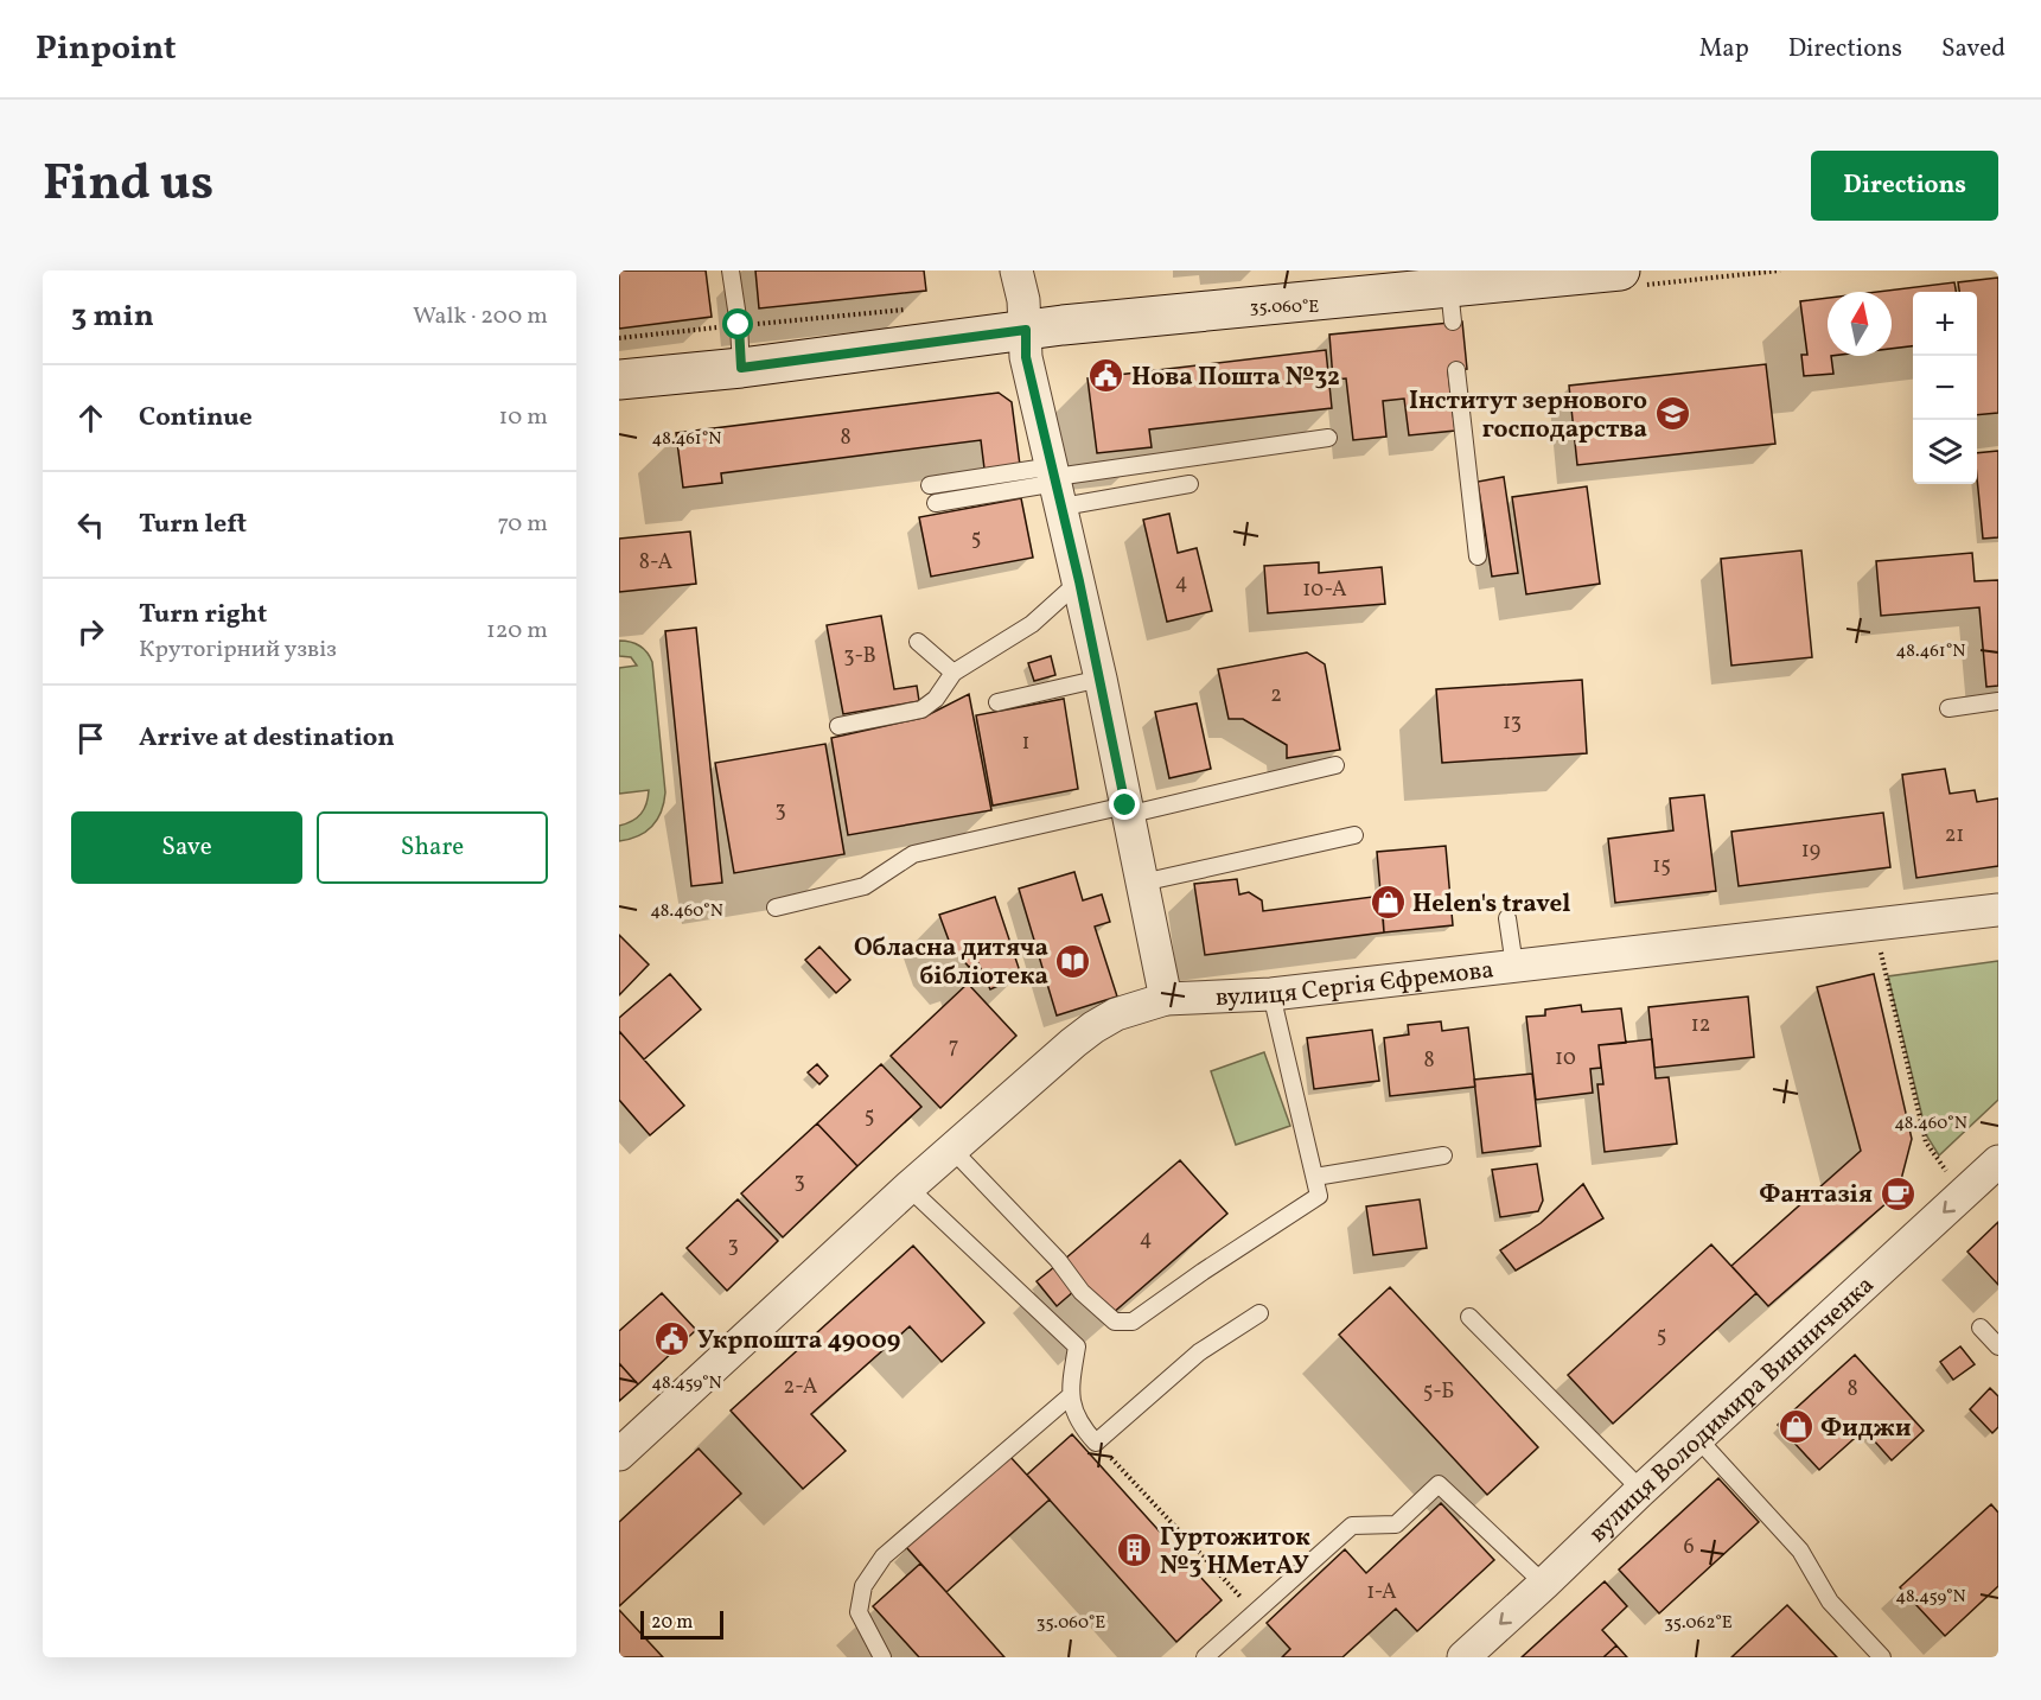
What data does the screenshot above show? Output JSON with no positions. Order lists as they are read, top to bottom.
{
  "streets": {
    "street": ["вулиця Сергія Єфремова", "вулиця Володимира Винниченка"]
  },
  "one_way": ["вулиця Володимира Винниченка"],
  "places": {
    "public building": ["Нова Пошта №32", "Укрпошта 49009"],
    "school or university": ["Інститут зернового господарства"],
    "shop": ["Helen's travel", "Фиджи"],
    "library": ["Обласна дитяча бібліотека"],
    "cafe": ["Фантазія"],
    "building": ["Гуртожиток №3 НМетАУ"]
  },
  "house_numbers": [
    "8",
    "5",
    "8-А",
    "4",
    "10-А",
    "3-В",
    "2",
    "13",
    "1",
    "3",
    "21",
    "19",
    "15",
    "12",
    "7",
    "10",
    "8",
    "5",
    "3",
    "4",
    "3",
    "5",
    "2-А",
    "8",
    "5-Б",
    "6",
    "1-А"
  ],
  "scale_bar": "20 m",
  "north": "top",
  "page": {
    "header": "Pinpoint",
    "nav": ["Map", "Directions", "Saved"],
    "title": "Find us",
    "buttons": [
      "Directions",
      ["Save", "Share"]
    ],
    "heading": ["3 min", "Walk · 200 m"],
    "map_buttons": ["+", "−"],
    "list": [
      ["Continue", "10 m"],
      ["Turn left", "70 m"],
      ["Turn right", "Крутогірний узвіз", "120 m"],
      "Arrive at destination"
    ],
    "scale": "20 m"
  },
  "coordinates": [
    "35.060°E",
    "48.461°N",
    "48.460°N",
    "48.459°N",
    "35.062°E"
  ]
}
